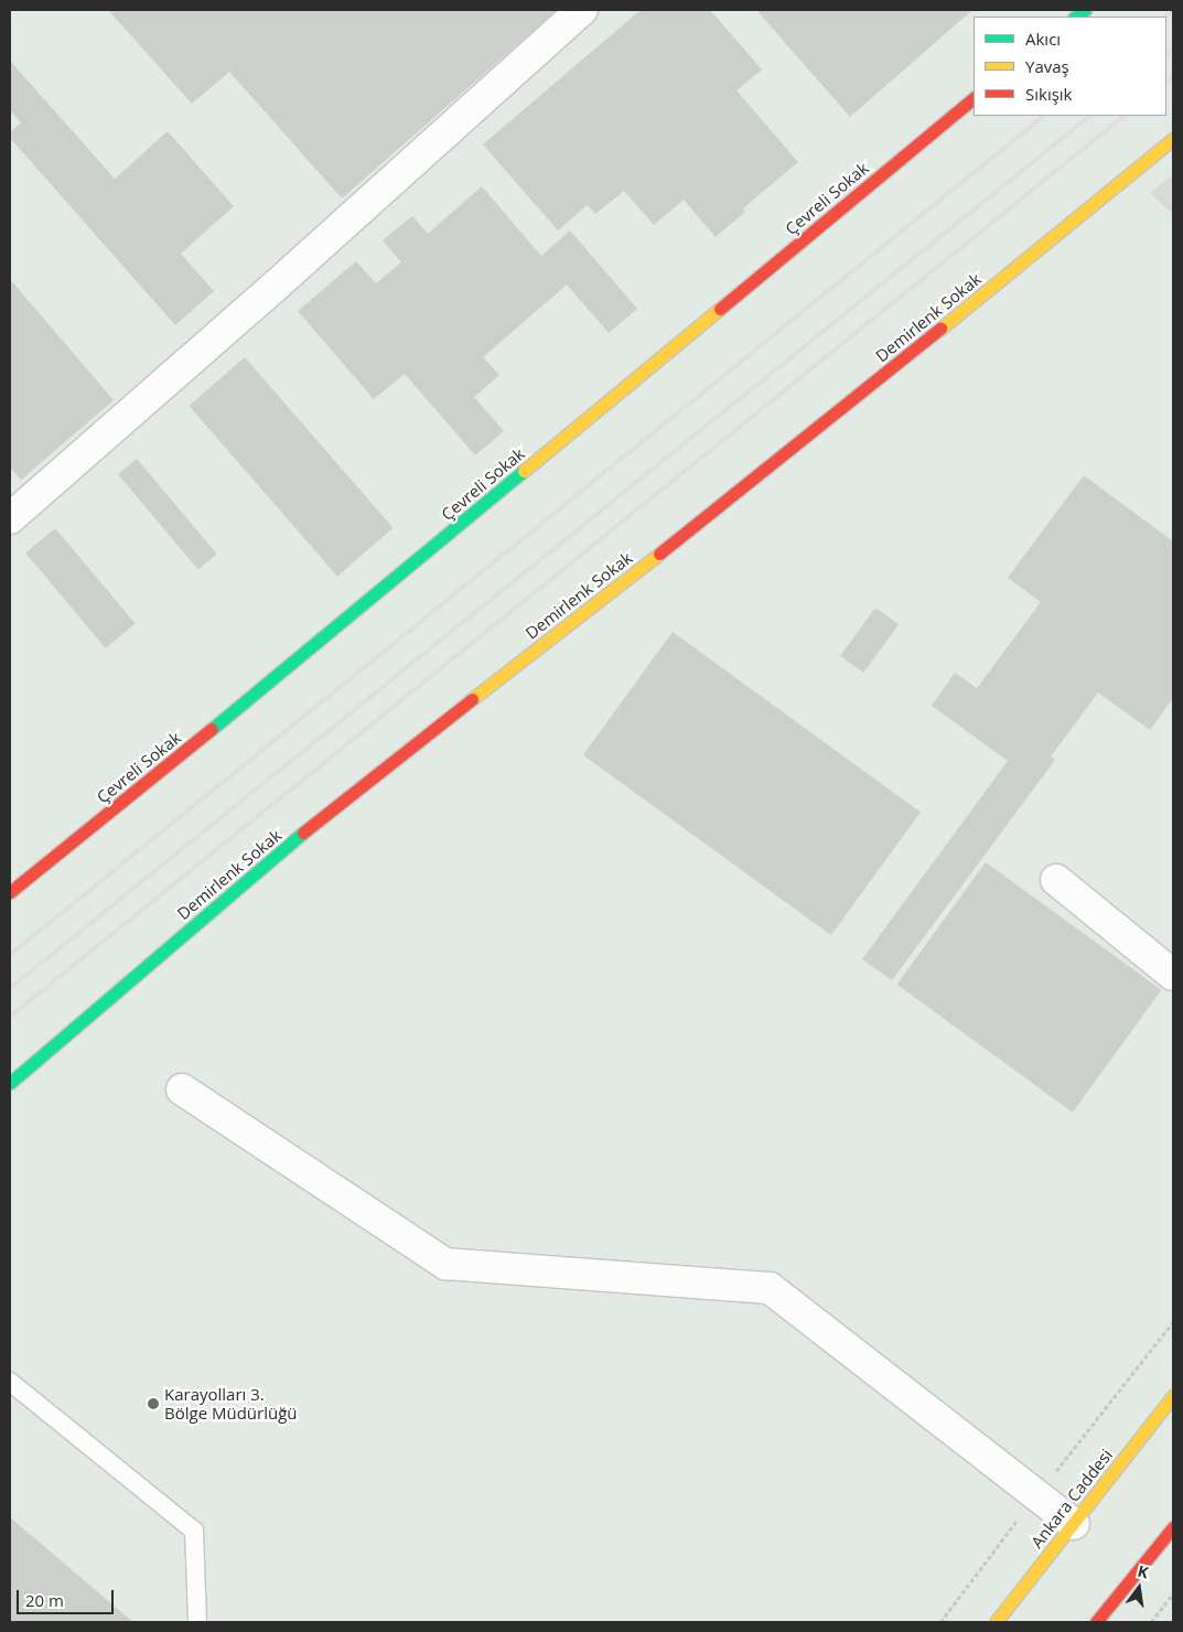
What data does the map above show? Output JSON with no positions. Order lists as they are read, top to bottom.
{
  "streets": {
    "street": ["Çevreli Sokak", "Demirlenk Sokak", "Ankara Caddesi"]
  },
  "places": ["Karayolları 3. Bölge Müdürlüğü"],
  "legend": ["Akıcı", "Yavaş", "Sıkışık"],
  "scale_bar": "20 m",
  "north": "top"
}
